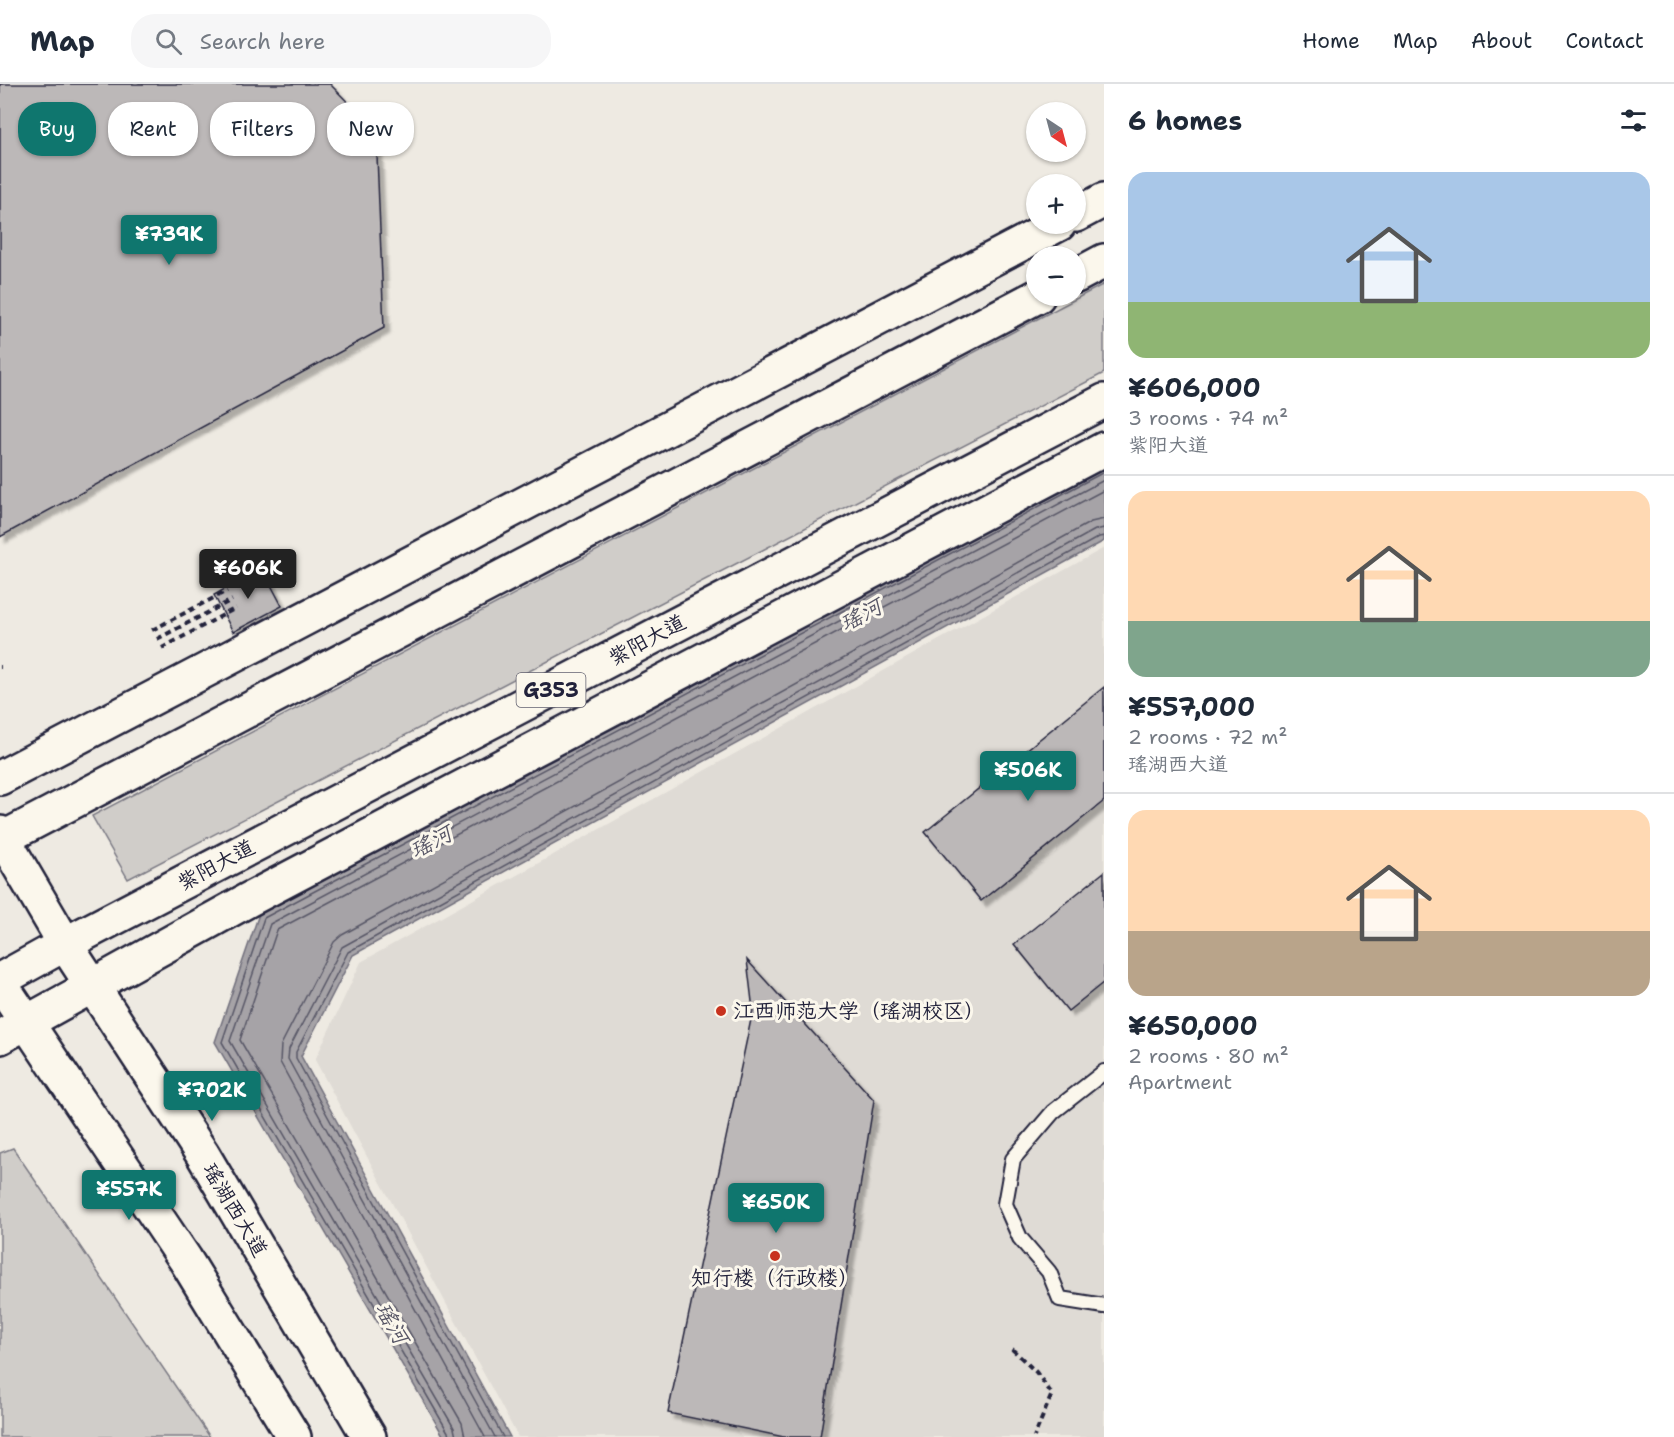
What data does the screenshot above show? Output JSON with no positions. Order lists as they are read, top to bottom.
{
  "streets": {
    "main road": ["紫阳大道", "G353", "瑶湖西大道"]
  },
  "crossings": [
    ["紫阳大道", "瑶湖西大道"]
  ],
  "water": ["瑶河"],
  "places": ["江西师范大学（瑶湖校区）", "知行楼（行政楼）"],
  "north": "bottom right",
  "page": {
    "header": "Map",
    "search": "Search here",
    "nav": [
      "Home",
      "Map",
      "About",
      "Contact"
    ],
    "heading": "6 homes",
    "map_buttons": ["+", "−"],
    "chip": [
      "Buy",
      "Rent",
      "Filters",
      "New"
    ],
    "list": [
      {
        "name": "¥606,000",
        "note": "3 rooms · 74 m² · 紫阳大道"
      },
      {
        "name": "¥557,000",
        "note": "2 rooms · 72 m² · 瑶湖西大道"
      },
      {
        "name": "¥650,000",
        "note": "2 rooms · 80 m² · Apartment"
      }
    ],
    "price": [
      "¥739K",
      "¥606K",
      "¥506K",
      "¥702K",
      "¥557K",
      "¥650K"
    ]
  }
}
